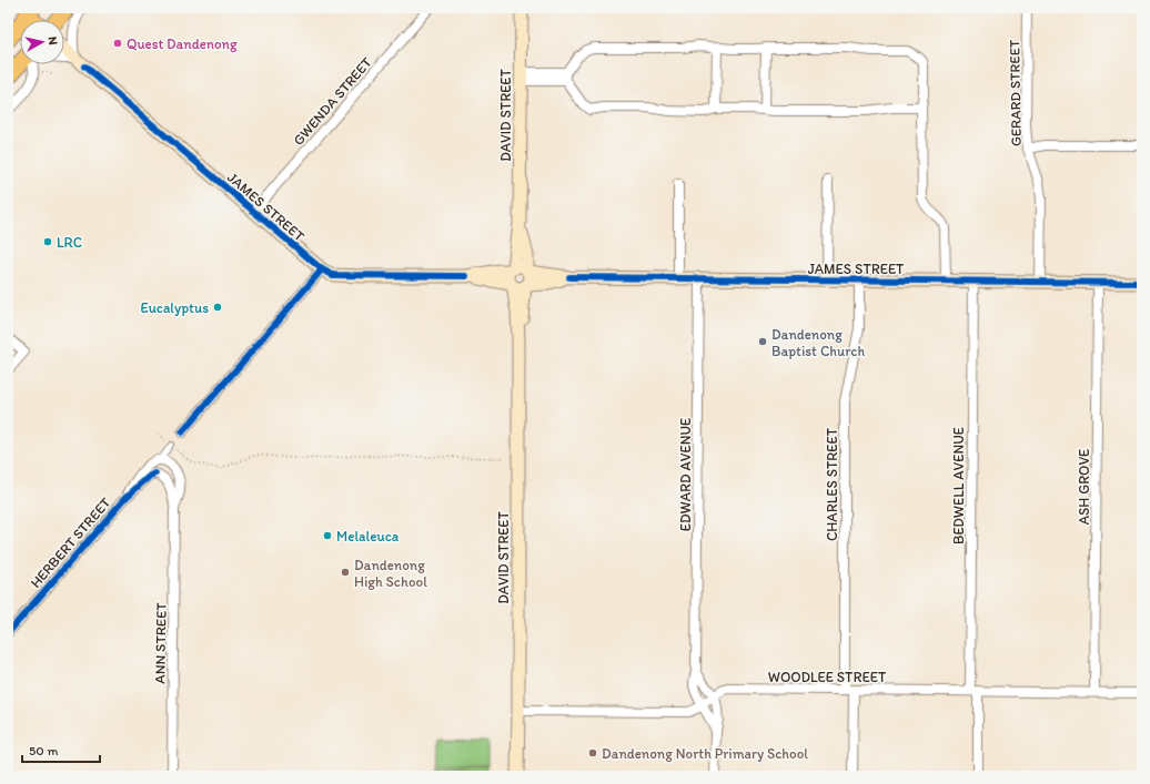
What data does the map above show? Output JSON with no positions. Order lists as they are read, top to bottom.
{
  "streets": {
    "street": [
      "GERARD STREET",
      "GWENDA STREET",
      "DAVID STREET",
      "JAMES STREET",
      "EDWARD AVENUE",
      "CHARLES STREET",
      "BEDWELL AVENUE",
      "ASH GROVE",
      "HERBERT STREET",
      "ANN STREET",
      "WOODLEE STREET"
    ]
  },
  "crossings": [
    ["GERARD STREET", "JAMES STREET"],
    ["GWENDA STREET", "JAMES STREET"],
    ["DAVID STREET", "JAMES STREET"],
    ["DAVID STREET", "WOODLEE STREET"],
    ["JAMES STREET", "EDWARD AVENUE"],
    ["JAMES STREET", "CHARLES STREET"],
    ["JAMES STREET", "BEDWELL AVENUE"],
    ["JAMES STREET", "ASH GROVE"],
    ["EDWARD AVENUE", "WOODLEE STREET"],
    ["CHARLES STREET", "WOODLEE STREET"],
    ["BEDWELL AVENUE", "WOODLEE STREET"],
    ["ASH GROVE", "WOODLEE STREET"],
    ["HERBERT STREET", "ANN STREET"]
  ],
  "places": [
    "Quest Dandenong",
    "LRC",
    "Eucalyptus",
    "Dandenong Baptist Church",
    "Melaleuca",
    "Dandenong High School",
    "Dandenong North Primary School"
  ],
  "scale_bar": "50 m",
  "north": "right"
}
